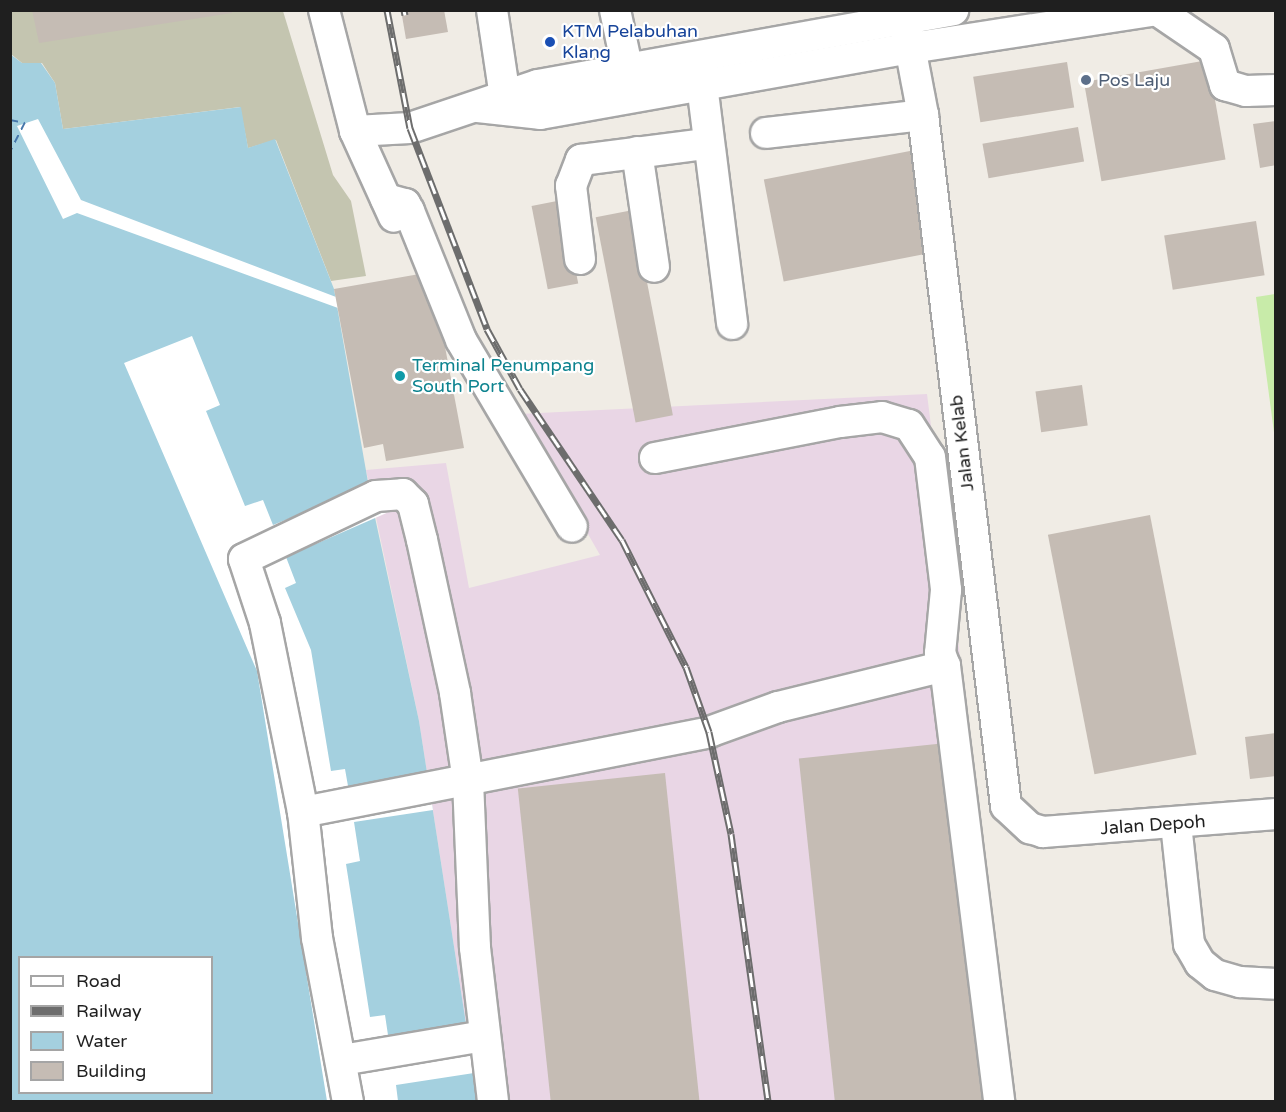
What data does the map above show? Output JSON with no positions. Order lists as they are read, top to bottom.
{
  "streets": {
    "street": ["Jalan Kelab", "Jalan Depoh"]
  },
  "crossings": [
    ["Jalan Kelab", "Jalan Depoh"]
  ],
  "places": ["KTM Pelabuhan Klang", "Pos Laju", "Terminal Penumpang South Port"],
  "legend": [
    "Road",
    "Railway",
    "Water",
    "Building"
  ]
}
